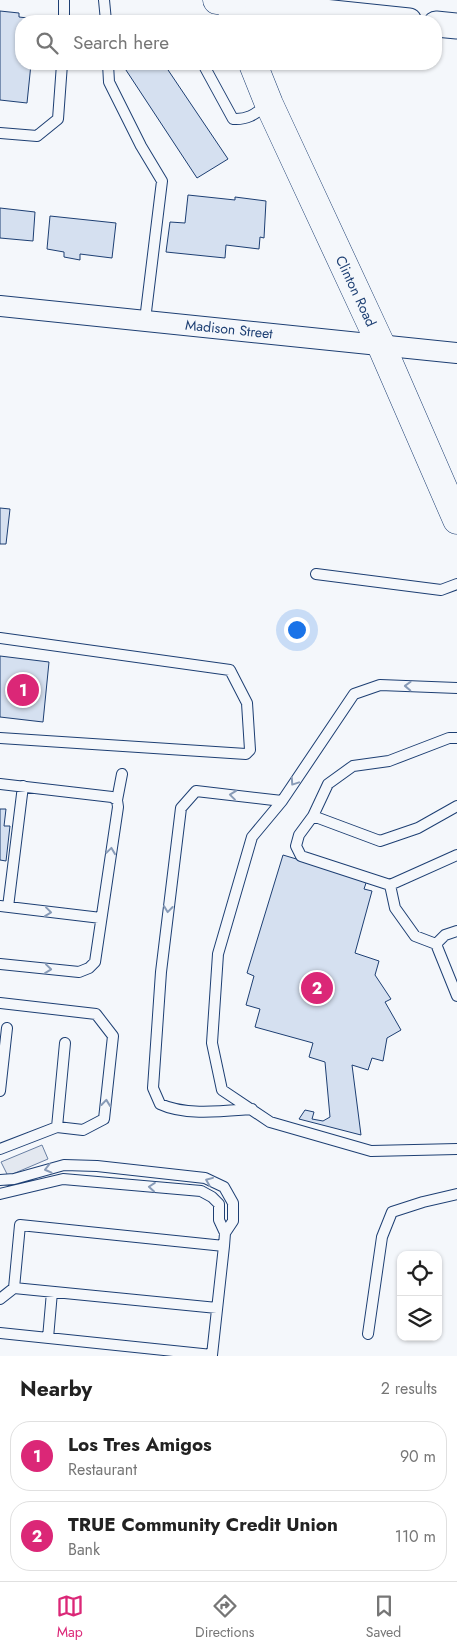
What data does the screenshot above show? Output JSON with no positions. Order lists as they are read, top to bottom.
{
  "streets": {
    "main road": ["Clinton Road"],
    "street": ["Madison Street"]
  },
  "crossings": [
    ["Clinton Road", "Madison Street"]
  ],
  "page": {
    "search": "Search here",
    "pins": ["1", "2"],
    "heading": ["Nearby", "2 results"],
    "list": [
      {
        "mark": "1",
        "name": "Los Tres Amigos",
        "note": "Restaurant",
        "value": "90 m"
      },
      {
        "mark": "2",
        "name": "TRUE Community Credit Union",
        "note": "Bank",
        "value": "110 m"
      }
    ],
    "nav": ["Map", "Directions", "Saved"]
  }
}
